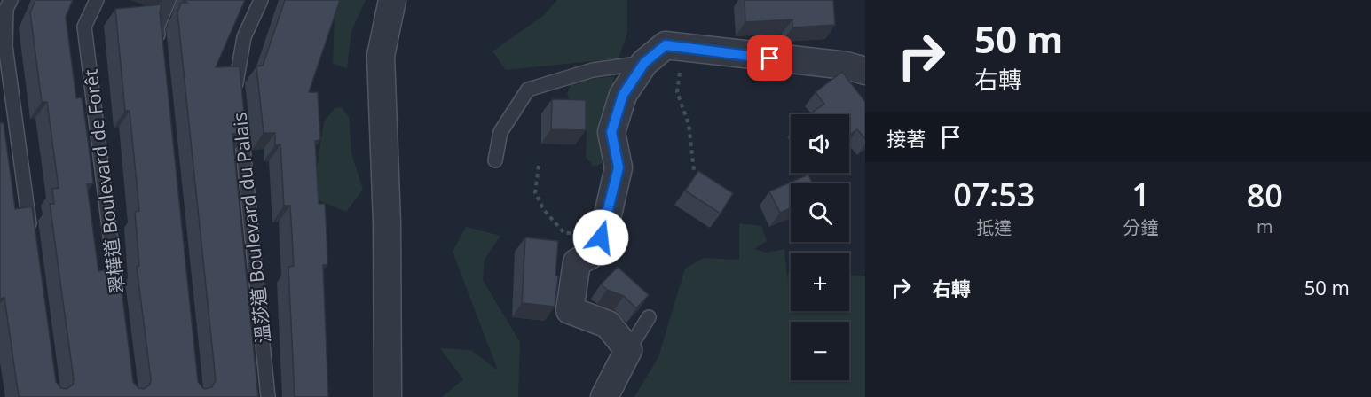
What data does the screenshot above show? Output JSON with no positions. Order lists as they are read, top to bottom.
{
  "streets": {
    "lane": ["翠樺道 Boulevard de Forêt", "溫莎道 Boulevard du Palais"]
  },
  "page": {
    "turn": ["50 m", "右轉"],
    "then": "接著",
    "map_buttons": ["+", "−"],
    "eta": [
      "07:53",
      "抵達",
      "1",
      "分鐘",
      "80",
      "m"
    ],
    "list": [
      {
        "name": "右轉",
        "value": "50 m"
      }
    ]
  }
}
